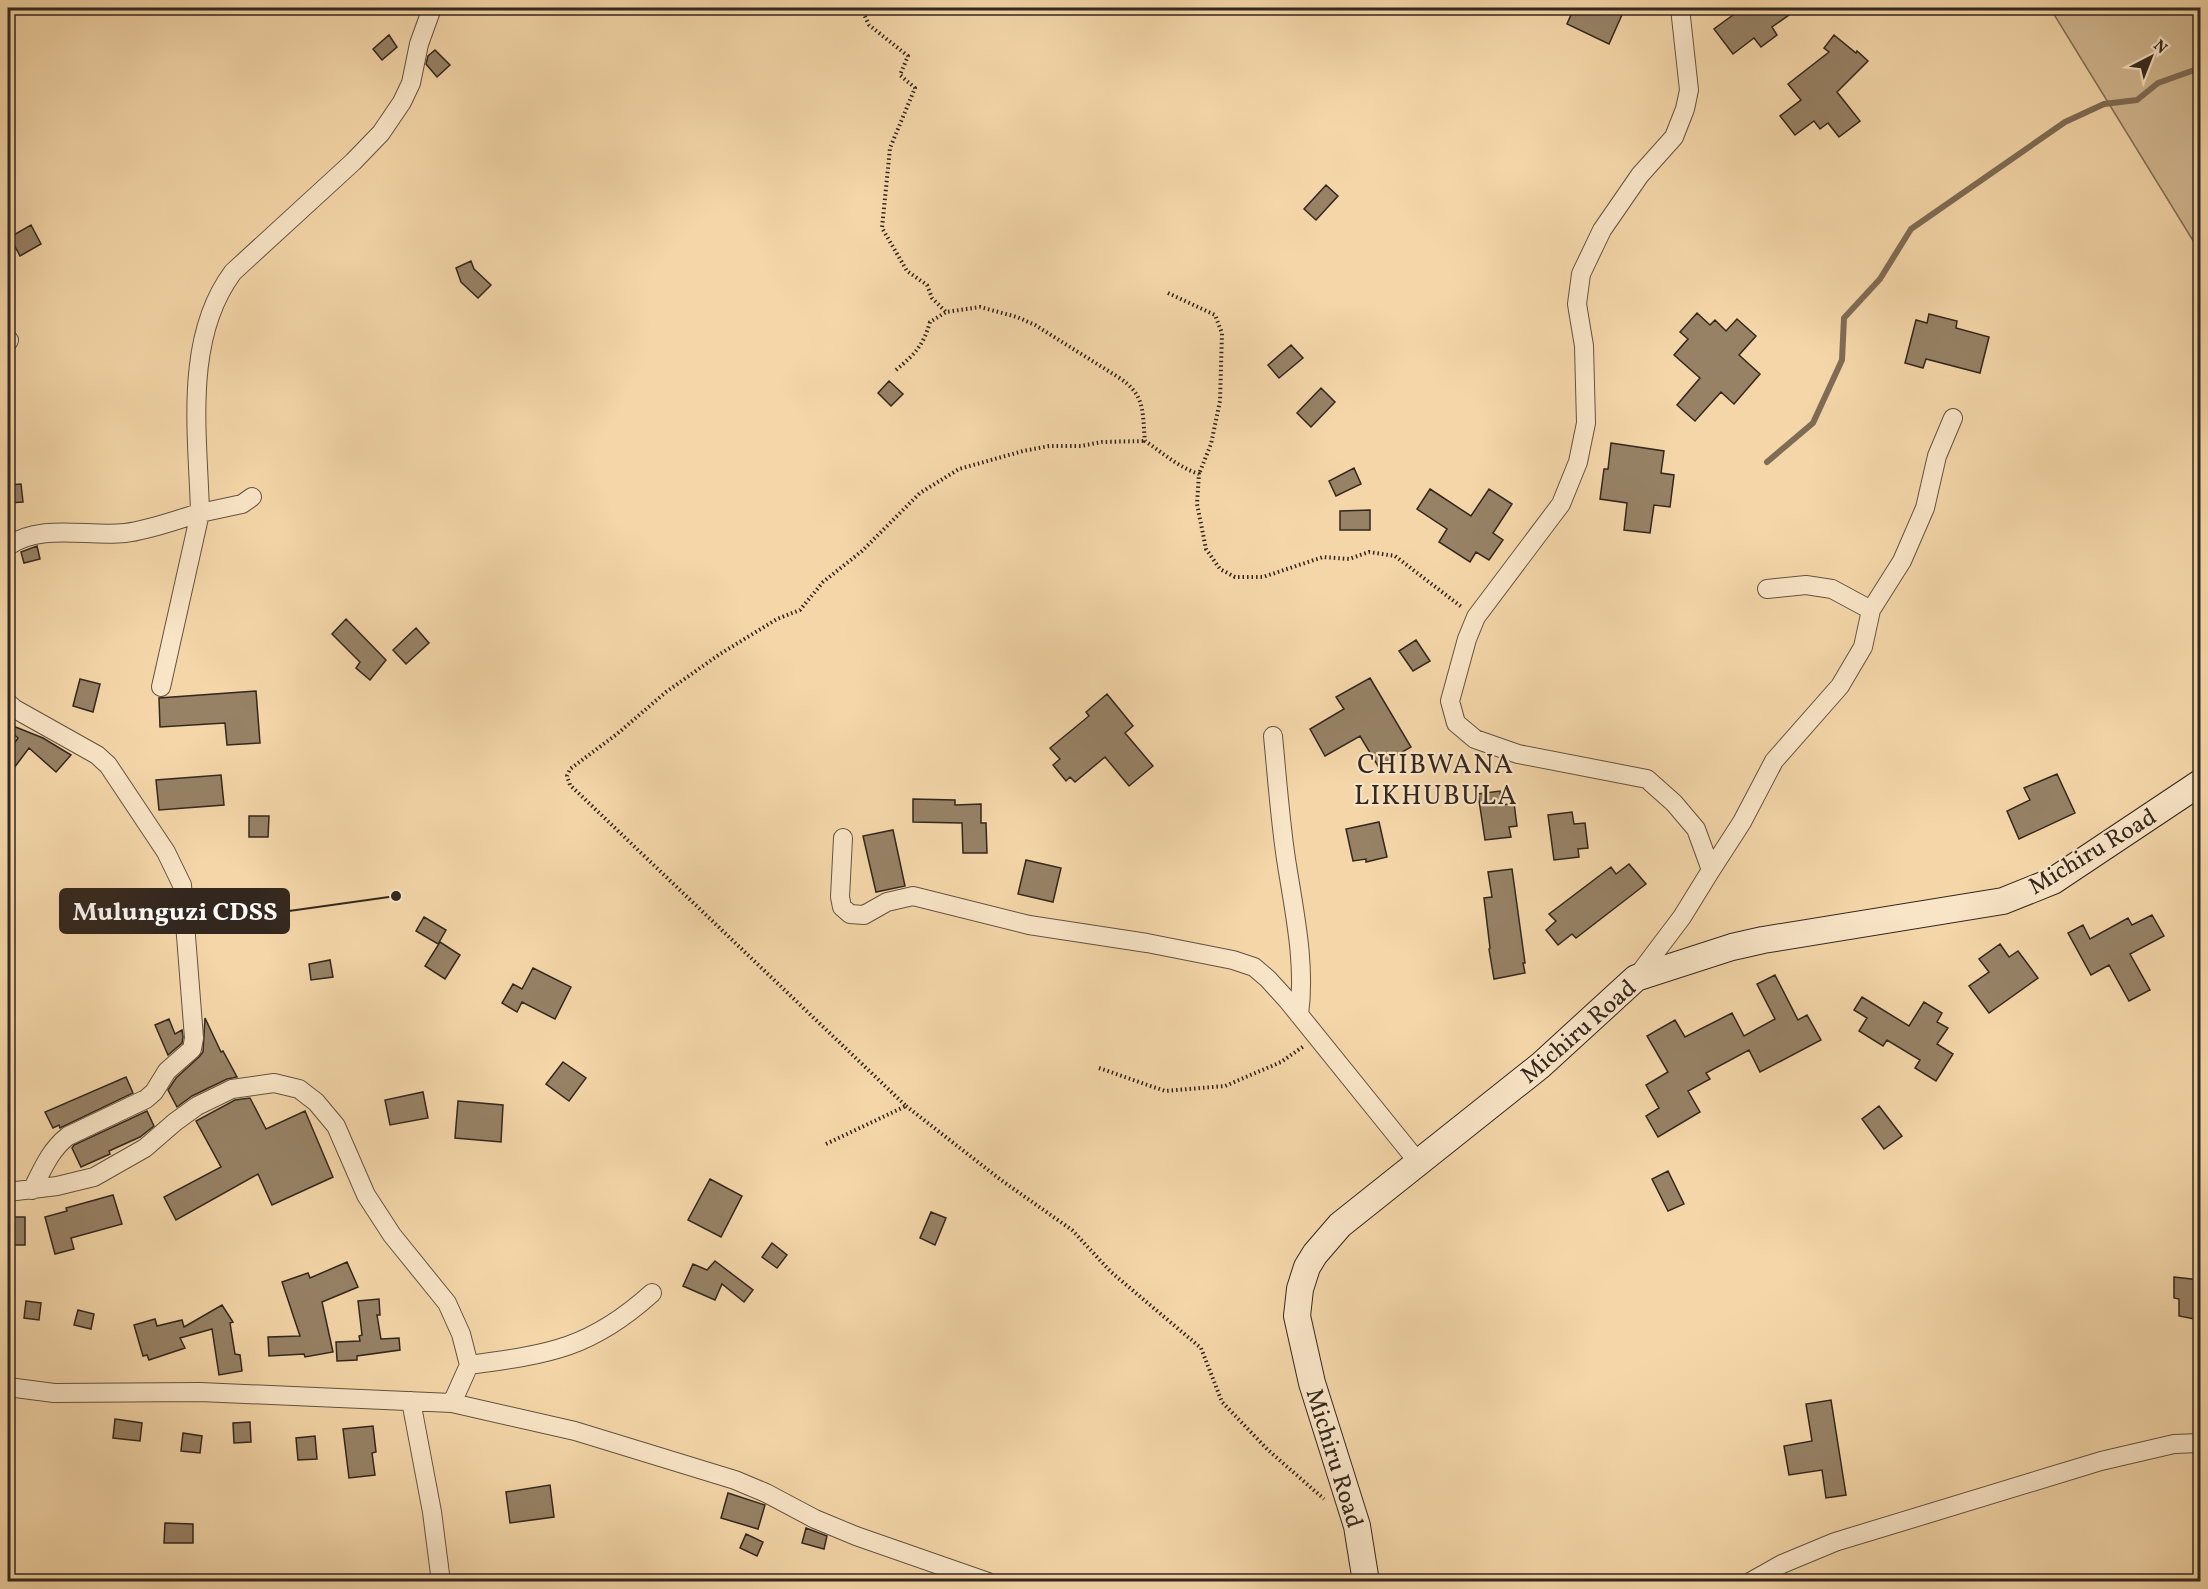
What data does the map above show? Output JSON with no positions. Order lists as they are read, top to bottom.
{
  "streets": {
    "street": ["Michiru Road"]
  },
  "districts": ["CHIBWANA LIKHUBULA"],
  "places": ["Mulunguzi CDSS"],
  "north": "top right"
}
